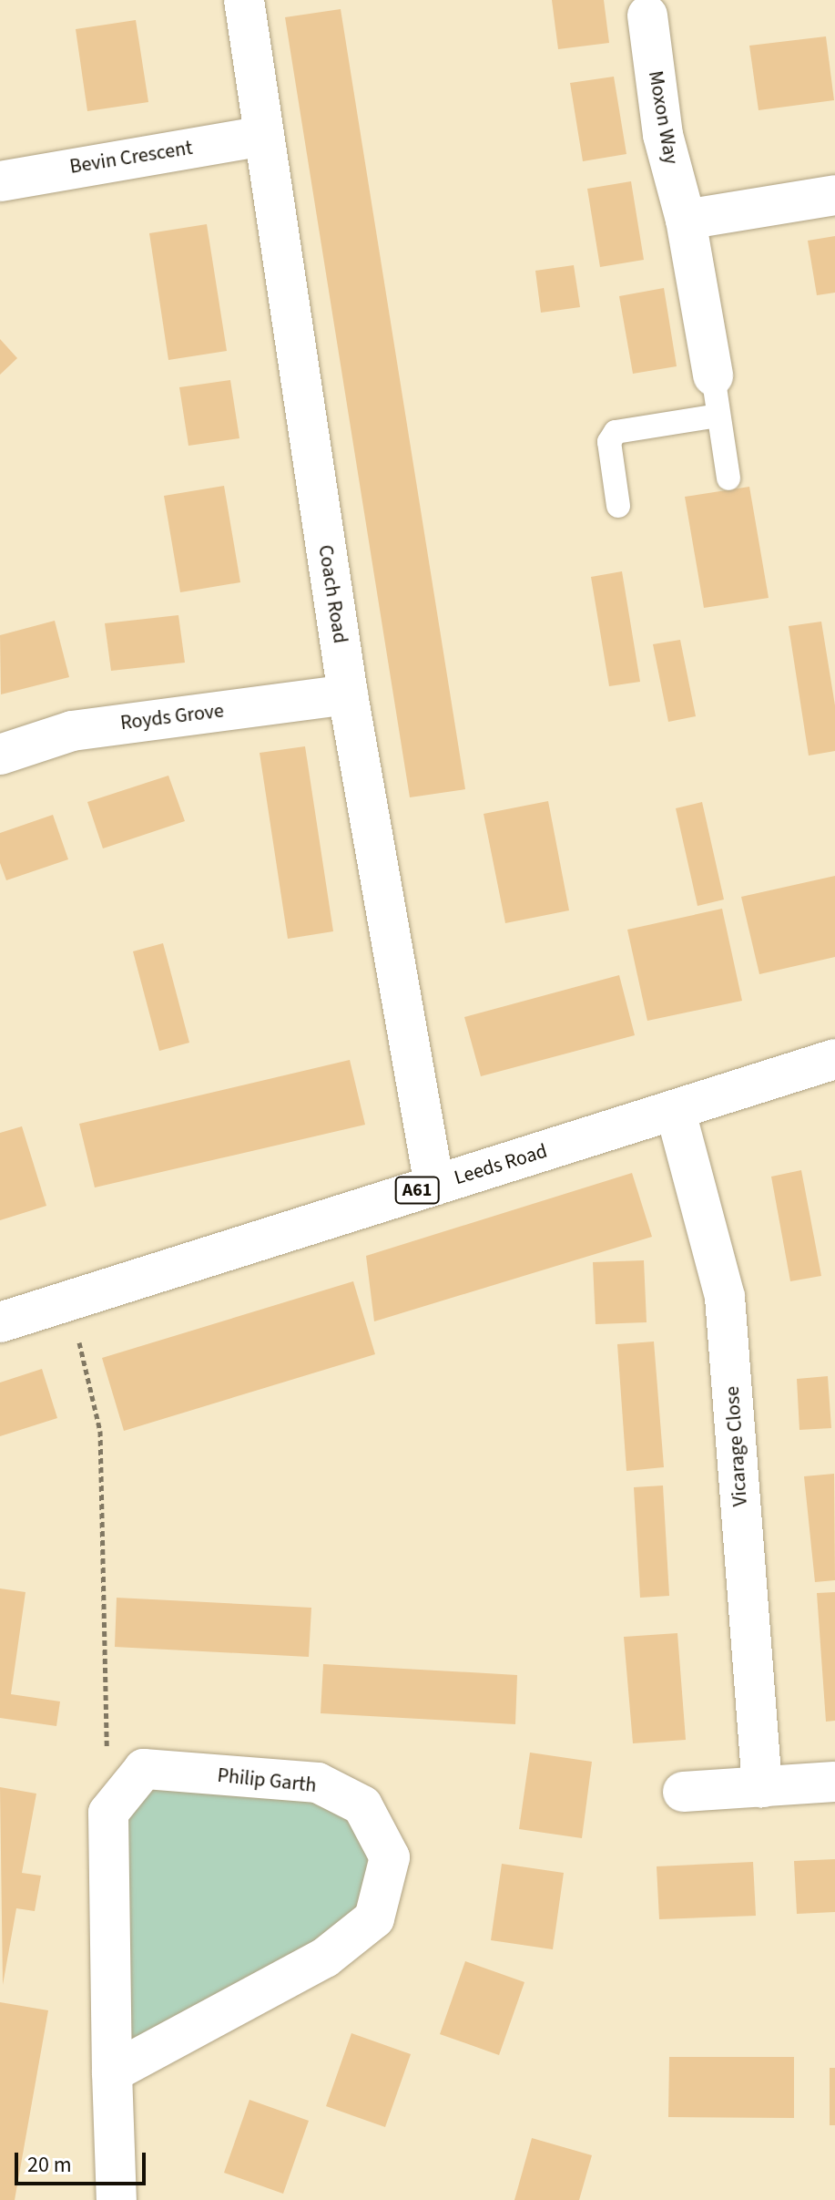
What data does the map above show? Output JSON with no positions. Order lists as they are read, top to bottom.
{
  "streets": {
    "street": [
      "Moxon Way",
      "Bevin Crescent",
      "Coach Road",
      "Royds Grove",
      "Leeds Road",
      "A61",
      "Vicarage Close",
      "Philip Garth"
    ]
  },
  "crossings": [
    ["Bevin Crescent", "Coach Road"],
    ["Coach Road", "Royds Grove"],
    ["Coach Road", "Leeds Road"],
    ["Leeds Road", "Vicarage Close"]
  ],
  "scale_bar": "20 m"
}
